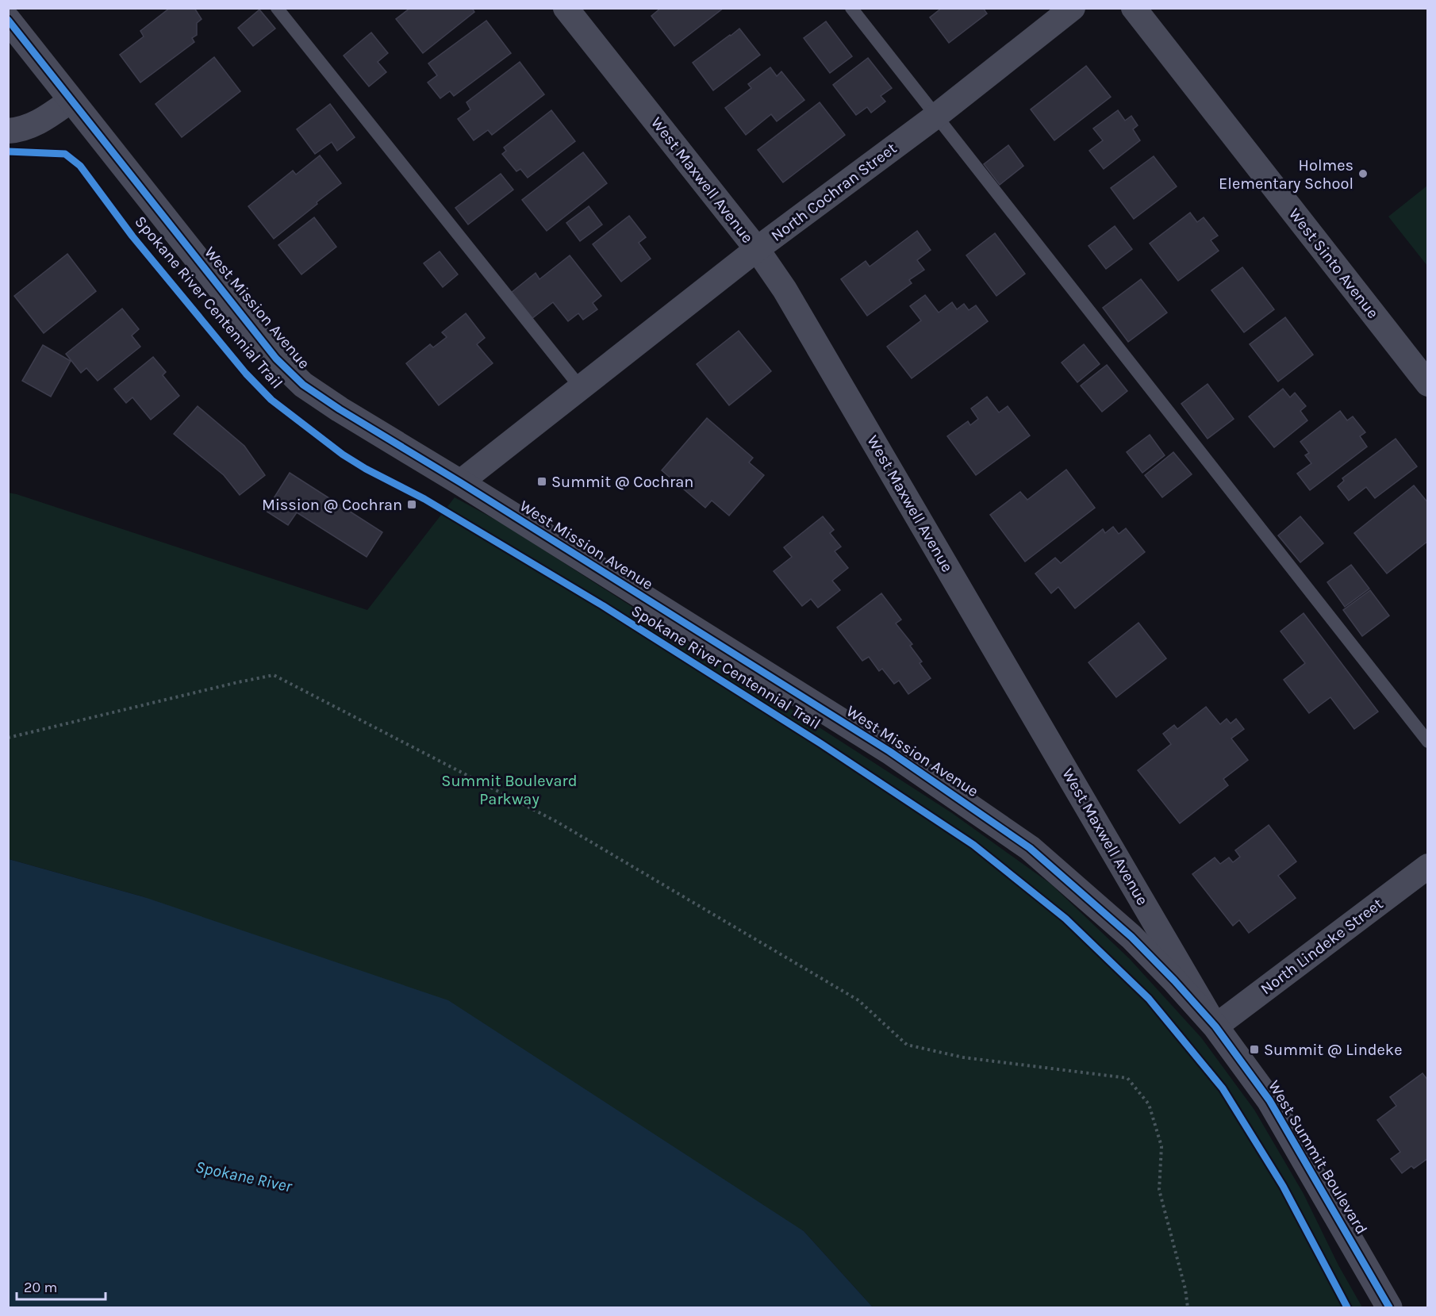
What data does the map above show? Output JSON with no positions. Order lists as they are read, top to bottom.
{
  "streets": {
    "street": [
      "West Maxwell Avenue",
      "North Cochran Street",
      "West Sinto Avenue",
      "West Mission Avenue",
      "North Lindeke Street",
      "West Summit Boulevard"
    ],
    "cycle path": ["Spokane River Centennial Trail"]
  },
  "crossings": [
    ["West Maxwell Avenue", "North Cochran Street"],
    ["West Maxwell Avenue", "West Mission Avenue"],
    ["West Maxwell Avenue", "North Lindeke Street"],
    ["West Maxwell Avenue", "West Summit Boulevard"],
    ["North Cochran Street", "West Mission Avenue"],
    ["West Mission Avenue", "North Lindeke Street"],
    ["West Mission Avenue", "West Summit Boulevard"],
    ["North Lindeke Street", "West Summit Boulevard"]
  ],
  "water": ["Spokane River"],
  "parks": ["Summit Boulevard Parkway"],
  "places": {
    "other": ["Holmes Elementary School"],
    "transit": ["Summit @ Cochran", "Mission @ Cochran", "Summit @ Lindeke"]
  },
  "scale_bar": "20 m"
}
